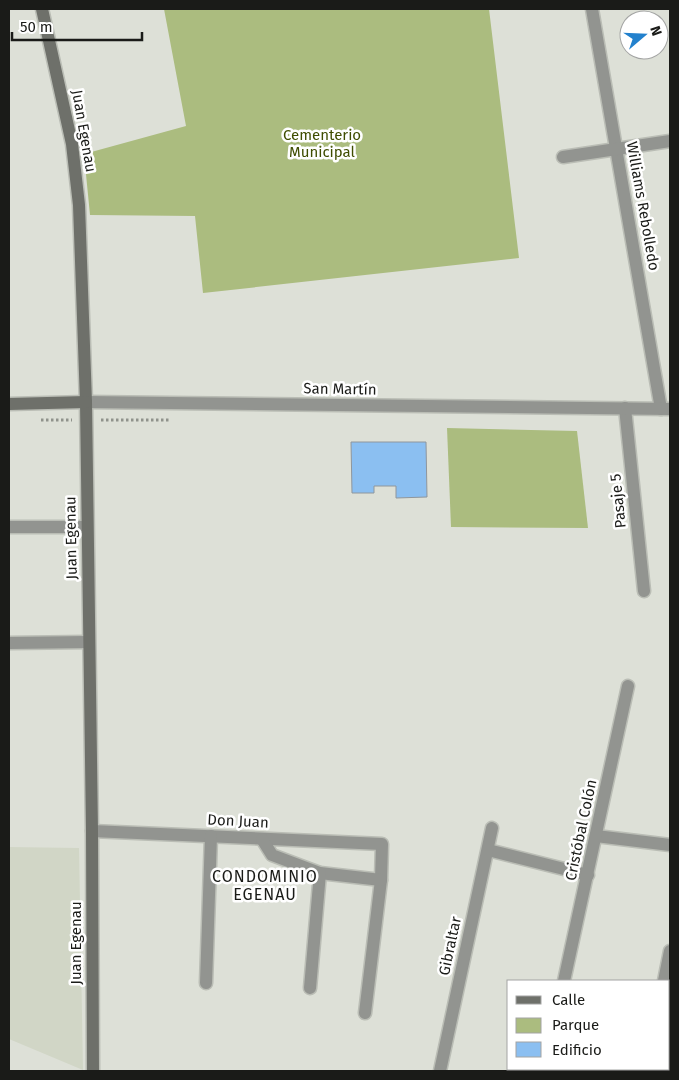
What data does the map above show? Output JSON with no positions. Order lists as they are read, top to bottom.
{
  "streets": {
    "main road": ["Juan Egenau", "San Martín"],
    "street": [
      "Williams Rebolledo",
      "Pasaje 5",
      "Don Juan",
      "Cristóbal Colón",
      "Gibraltar"
    ]
  },
  "crossings": [
    ["Juan Egenau", "San Martín"],
    ["Juan Egenau", "Don Juan"],
    ["Williams Rebolledo", "San Martín"],
    ["San Martín", "Pasaje 5"]
  ],
  "districts": ["CONDOMINIO EGENAU"],
  "parks": ["Cementerio Municipal"],
  "legend": ["Calle", "Parque", "Edificio"],
  "scale_bar": "50 m",
  "north": "right"
}
